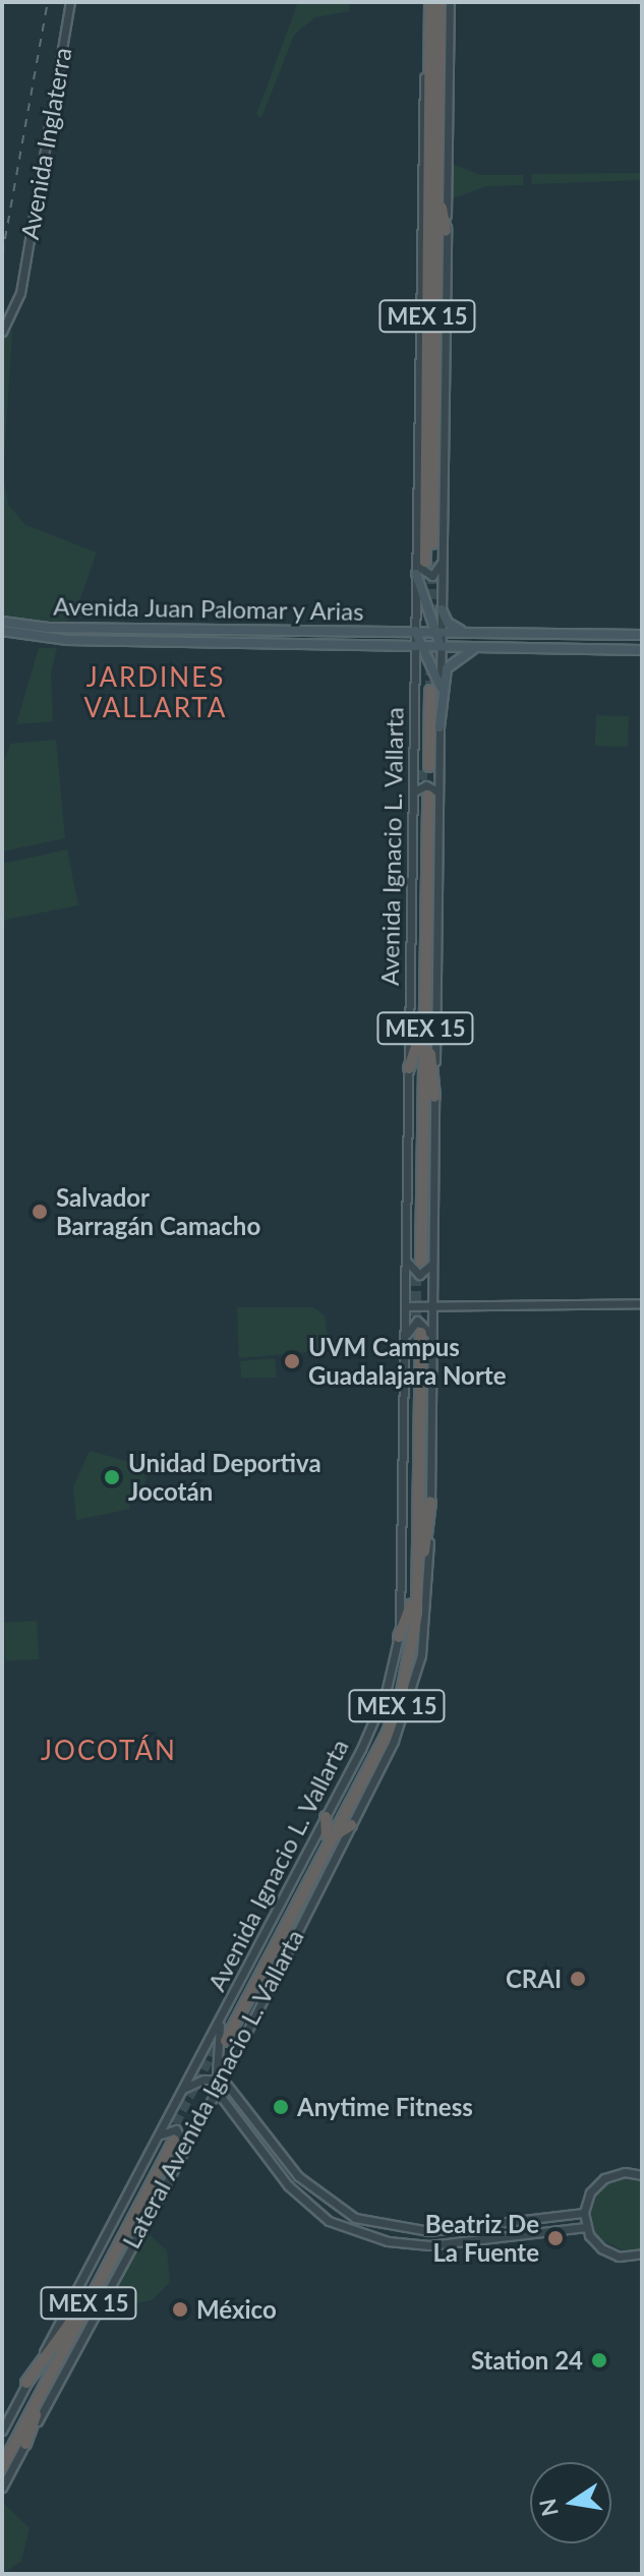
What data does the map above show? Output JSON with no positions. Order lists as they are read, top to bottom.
{
  "streets": {
    "highway": ["MEX 15", "Avenida Ignacio L. Vallarta"],
    "main road": ["Avenida Juan Palomar y Arias"],
    "street": ["Avenida Inglaterra", "Lateral Avenida Ignacio L. Vallarta"]
  },
  "crossings": [
    ["Avenida Juan Palomar y Arias", "Avenida Ignacio L. Vallarta"],
    ["Avenida Ignacio L. Vallarta", "Lateral Avenida Ignacio L. Vallarta"]
  ],
  "districts": ["JARDINES VALLARTA", "JOCOTÁN"],
  "places": [
    "Salvador Barragán Camacho",
    "UVM Campus Guadalajara Norte",
    "Unidad Deportiva Jocotán",
    "CRAI",
    "Anytime Fitness",
    "Beatriz De La Fuente",
    "México",
    "Station 24"
  ],
  "north": "left"
}
